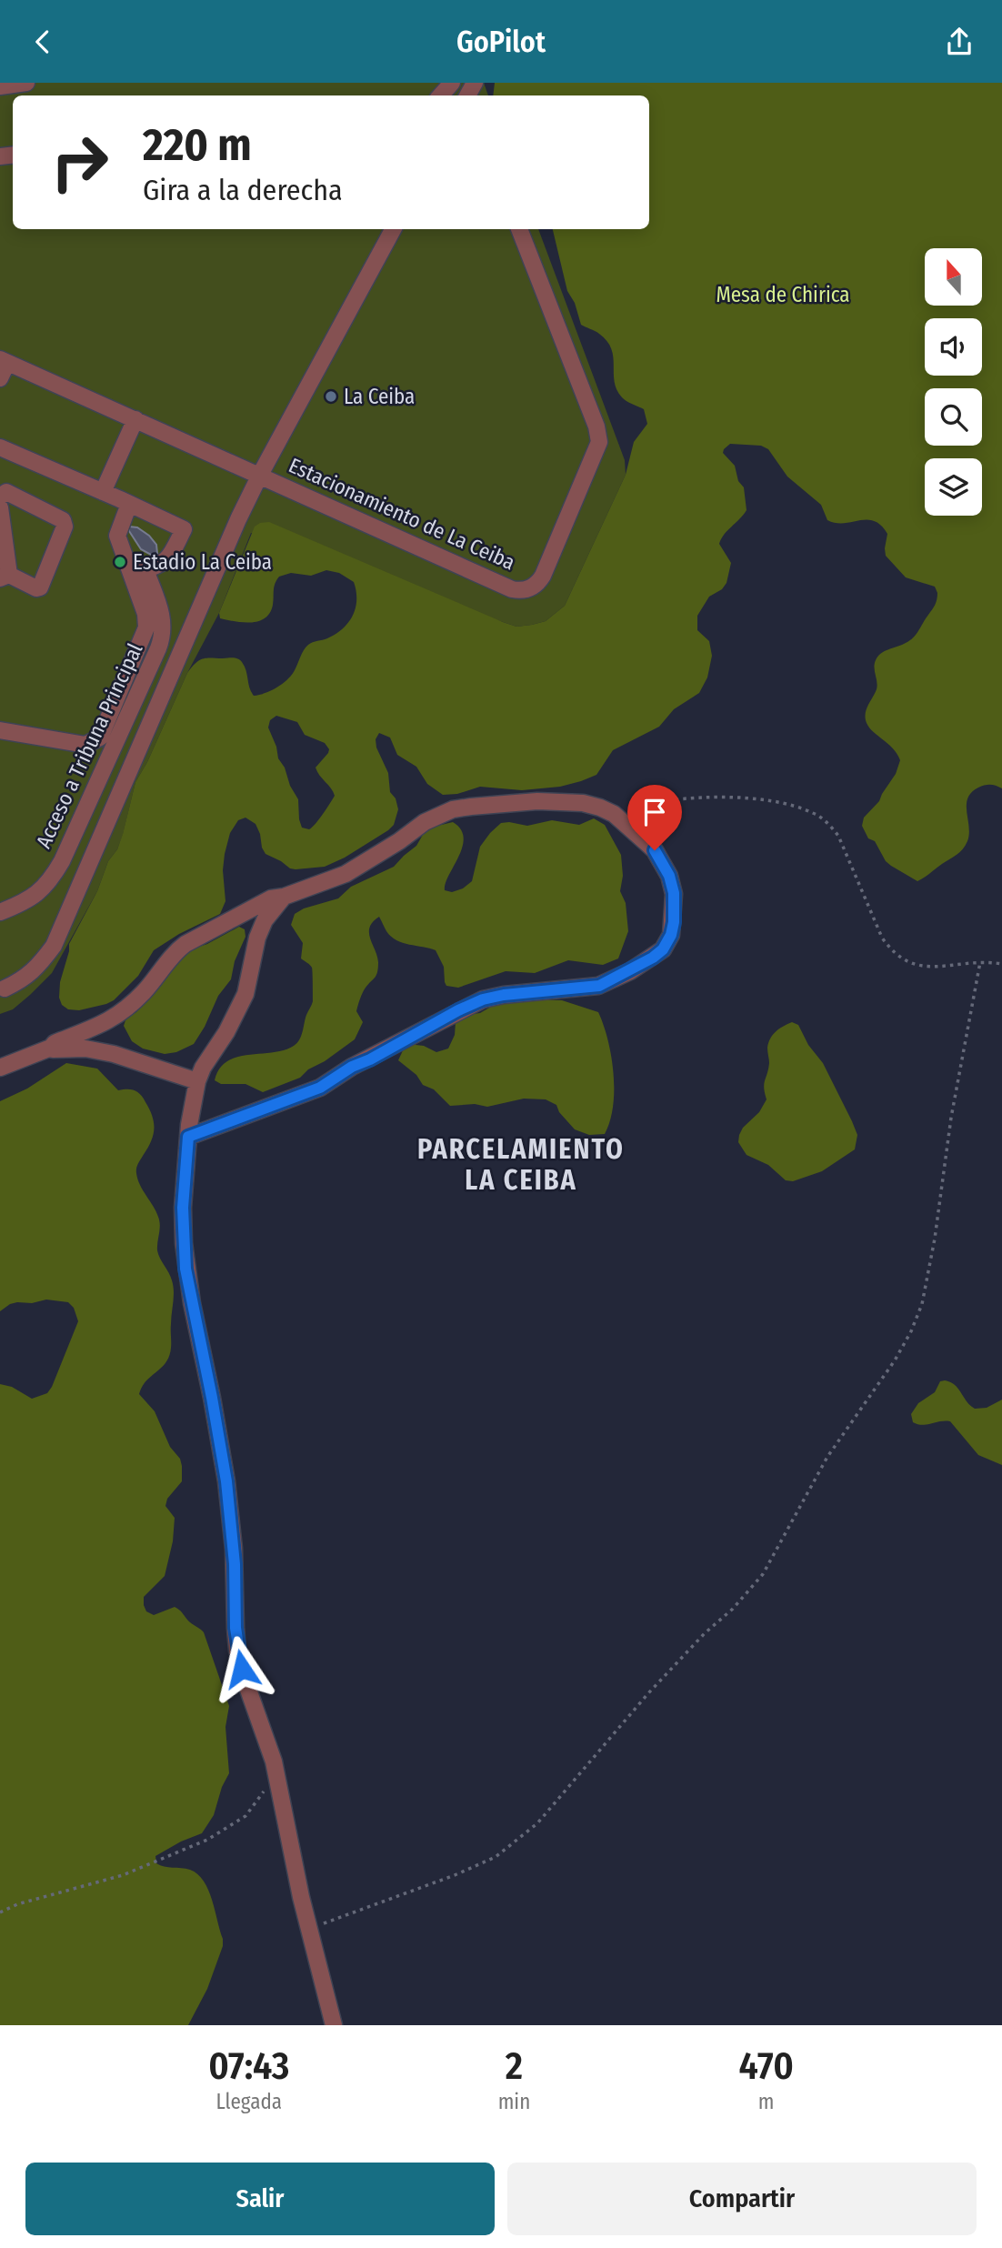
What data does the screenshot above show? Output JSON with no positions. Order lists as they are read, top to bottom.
{
  "streets": {
    "street": ["Estacionamiento de La Ceiba", "Acceso a Tribuna Principal"]
  },
  "districts": ["PARCELAMIENTO LA CEIBA"],
  "parks": ["Mesa de Chirica"],
  "places": ["La Ceiba", "Estadio La Ceiba"],
  "north": "top",
  "page": {
    "header": "GoPilot",
    "turn": ["220 m", "Gira a la derecha"],
    "eta": [
      "07:43",
      "Llegada",
      "2",
      "min",
      "470",
      "m"
    ],
    "buttons": ["Salir", "Compartir"]
  }
}
